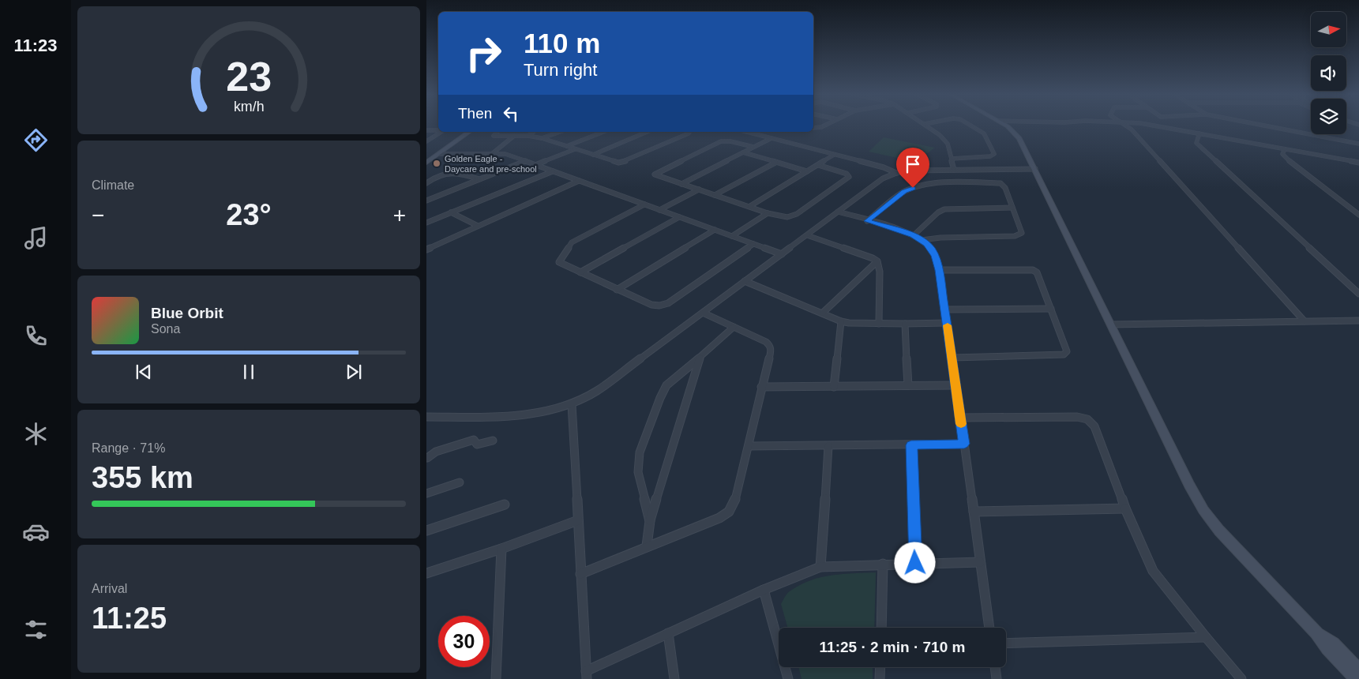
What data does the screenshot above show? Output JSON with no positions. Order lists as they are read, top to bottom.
{
  "places": ["Golden Eagle - Daycare and pre-school"],
  "north": "right",
  "page": {
    "tabs": "11:23",
    "turn": ["110 m", "Turn right"],
    "then": "Then",
    "tile": [
      "Climate",
      ["Range · 71%", "355 km"],
      ["Arrival", "11:25"]
    ],
    "heat": ["−", "23°", "+"],
    "song": ["Blue Orbit", "Sona"],
    "limit": "30",
    "trip": "11:25 · 2 min · 710 m",
    "gauge": ["23", "km/h"]
  }
}
